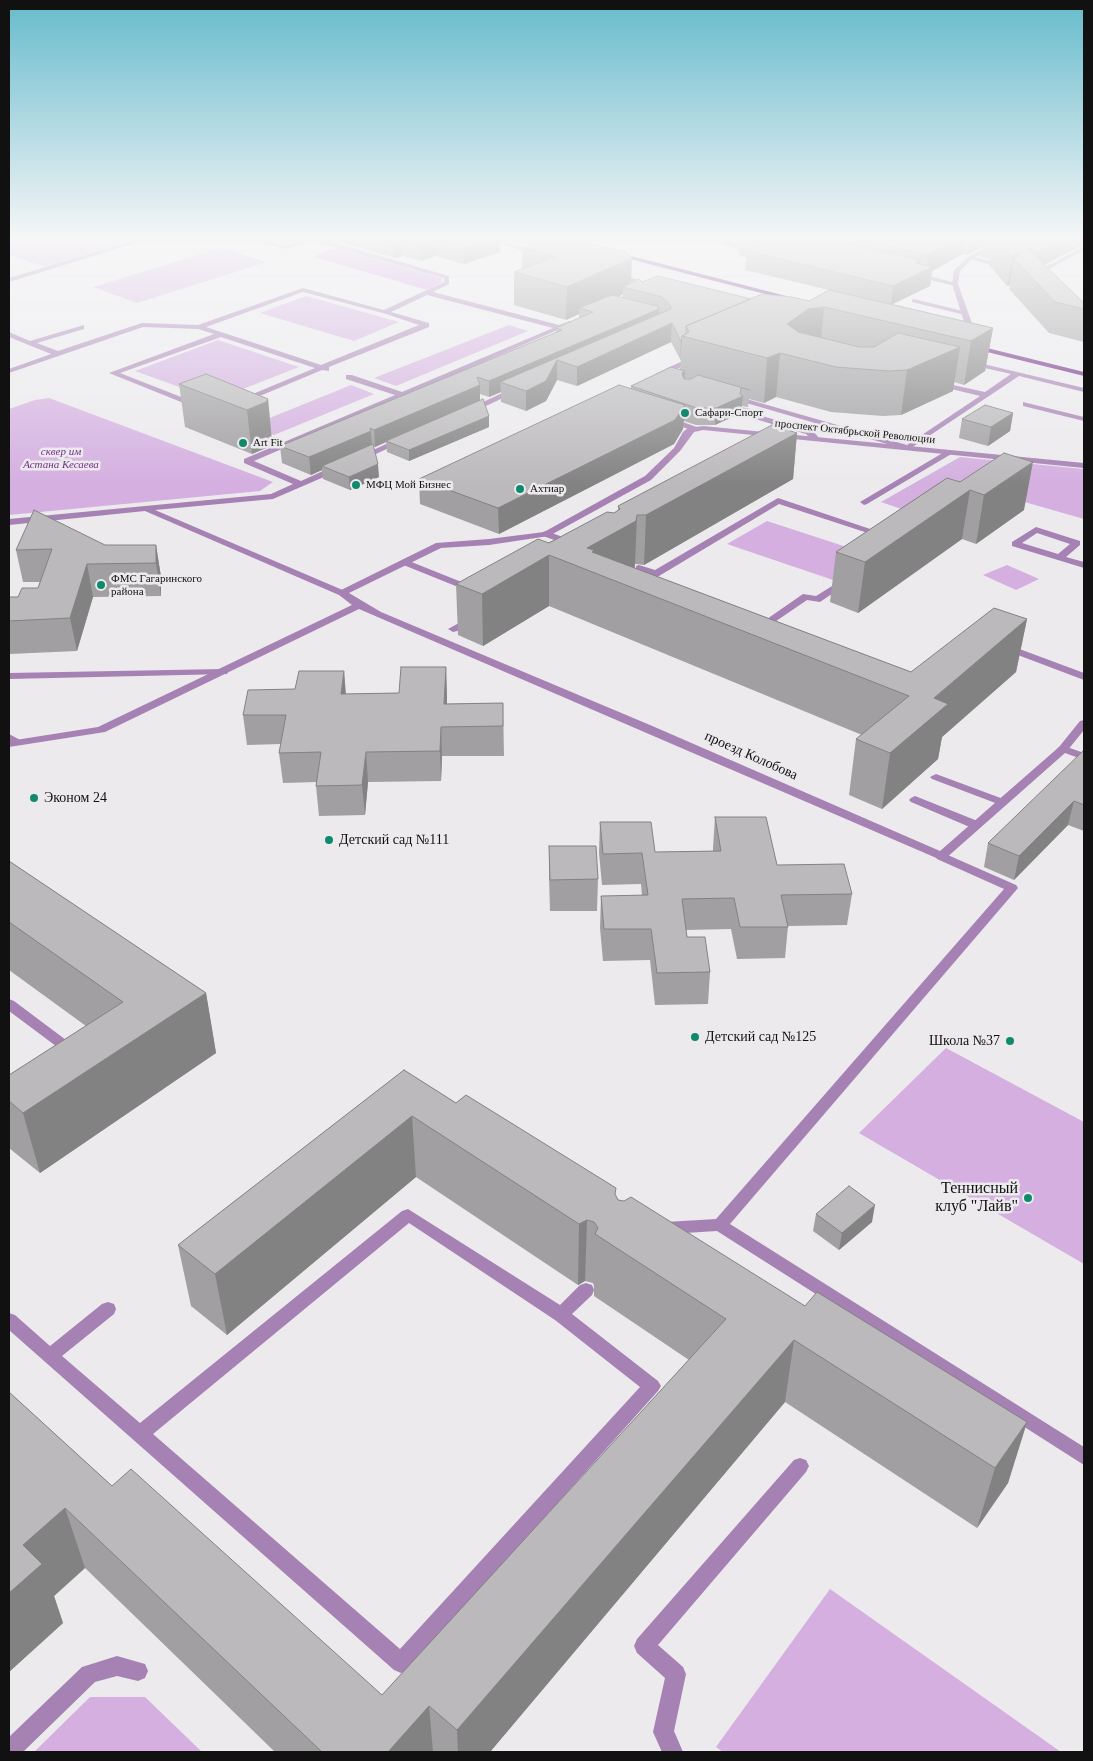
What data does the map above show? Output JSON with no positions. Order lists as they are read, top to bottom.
{
  "streets": {
    "street": ["проспект Октябрьской Революции", "проезд Колобова"]
  },
  "parks": ["сквер им Астана Кесаева"],
  "places": [
    "Сафари-Спорт",
    "Art Fit",
    "МФЦ Мой Бизнес",
    "Ахтиар",
    "ФМС Гагаринского района",
    "Эконом 24",
    "Детский сад №111",
    "Детский сад №125",
    "Школа №37",
    "Теннисный клуб \"Лайв\""
  ]
}
